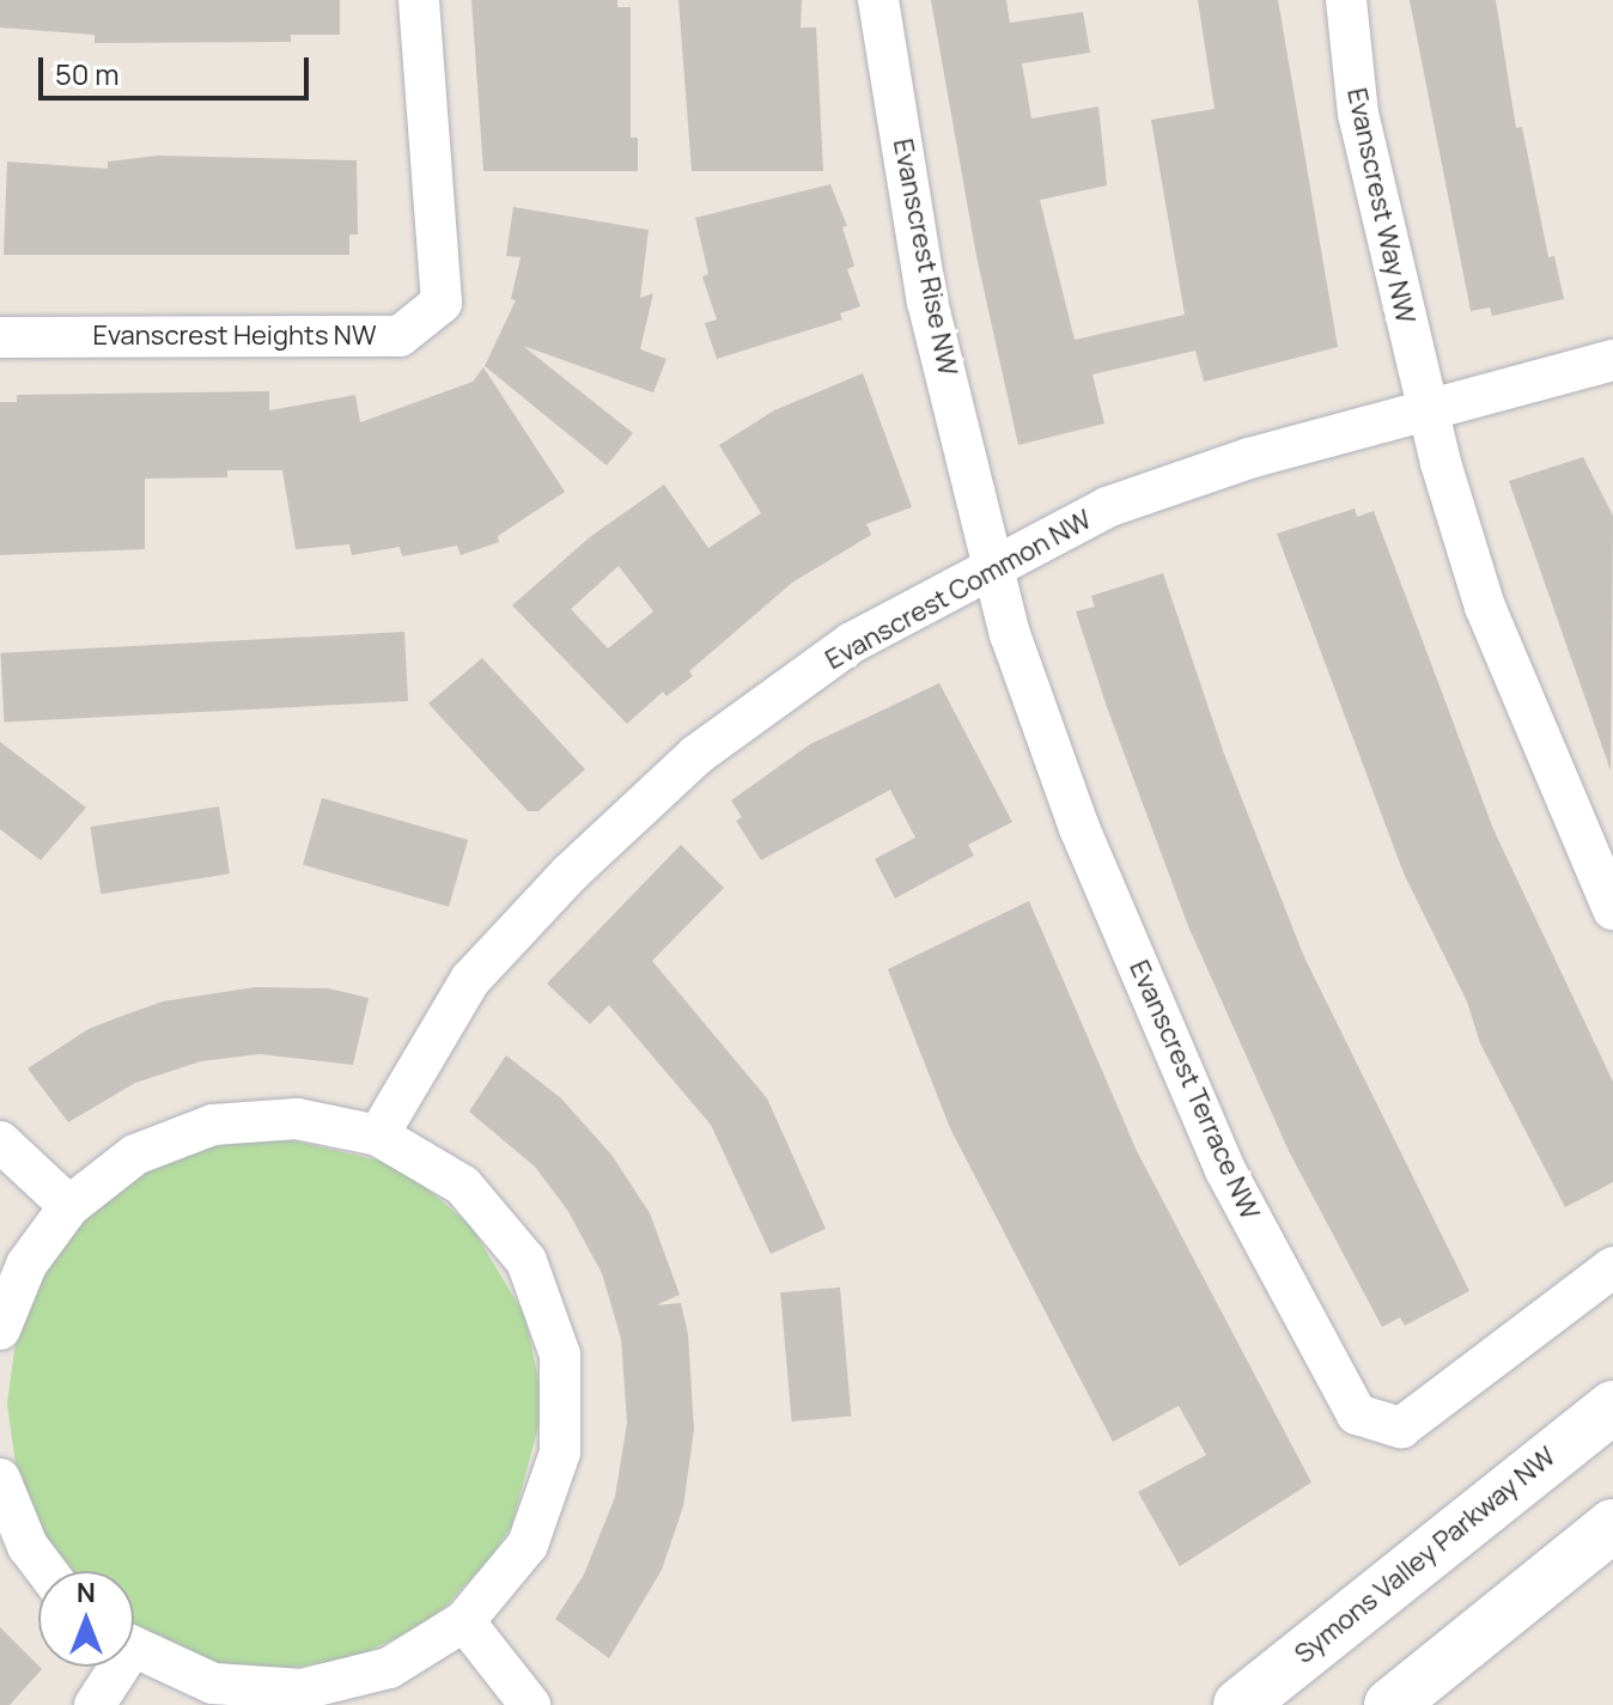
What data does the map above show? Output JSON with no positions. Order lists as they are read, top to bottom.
{
  "streets": {
    "main road": ["Symons Valley Parkway NW"],
    "street": [
      "Evanscrest Way NW",
      "Evanscrest Rise NW",
      "Evanscrest Heights NW",
      "Evanscrest Common NW",
      "Evanscrest Terrace NW"
    ]
  },
  "crossings": [
    ["Evanscrest Way NW", "Evanscrest Common NW"],
    ["Evanscrest Rise NW", "Evanscrest Common NW"],
    ["Evanscrest Rise NW", "Evanscrest Terrace NW"],
    ["Evanscrest Common NW", "Evanscrest Terrace NW"]
  ],
  "scale_bar": "50 m",
  "north": "top"
}
